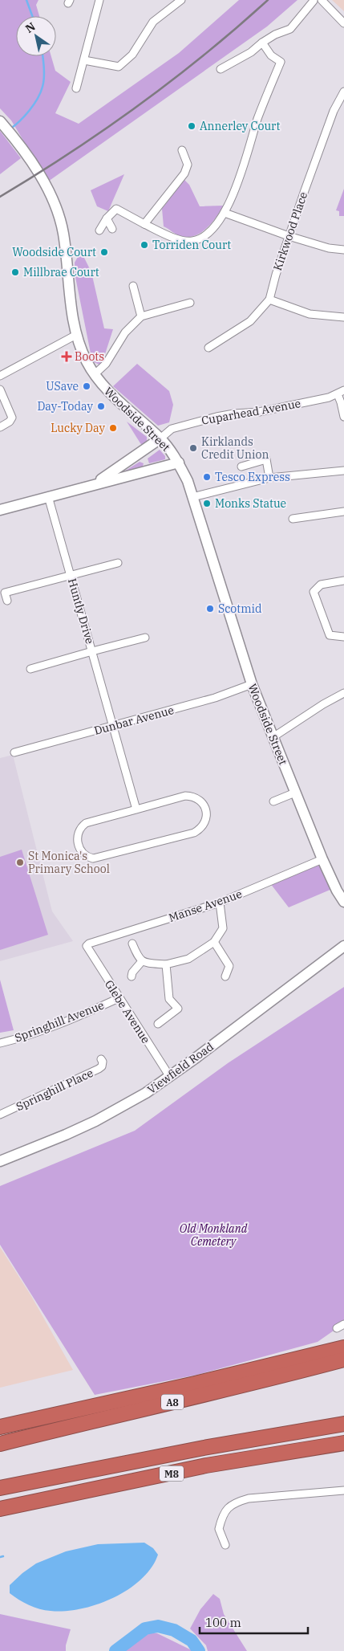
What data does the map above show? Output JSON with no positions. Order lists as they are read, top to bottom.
{
  "streets": {
    "highway": ["A8", "M8"],
    "street": [
      "Kirkwood Place",
      "Cuparhead Avenue",
      "Woodside Street",
      "Huntly Drive",
      "Dunbar Avenue",
      "Manse Avenue",
      "Glebe Avenue",
      "Springhill Avenue",
      "Viewfield Road",
      "Springhill Place"
    ]
  },
  "crossings": [
    ["Cuparhead Avenue", "Woodside Street"],
    ["Woodside Street", "Dunbar Avenue"],
    ["Woodside Street", "Manse Avenue"],
    ["Huntly Drive", "Dunbar Avenue"],
    ["Manse Avenue", "Glebe Avenue"],
    ["Glebe Avenue", "Springhill Avenue"],
    ["Glebe Avenue", "Viewfield Road"]
  ],
  "parks": ["Old Monkland Cemetery"],
  "places": {
    "other": [
      "Annerley Court",
      "Torriden Court",
      "Woodside Court",
      "Millbrae Court",
      "USave",
      "Day-Today",
      "Lucky Day",
      "Kirklands Credit Union",
      "Tesco Express",
      "Monks Statue",
      "Scotmid",
      "St Monica's Primary School"
    ],
    "health": ["Boots"]
  },
  "scale_bar": "100 m",
  "north": "top left"
}
